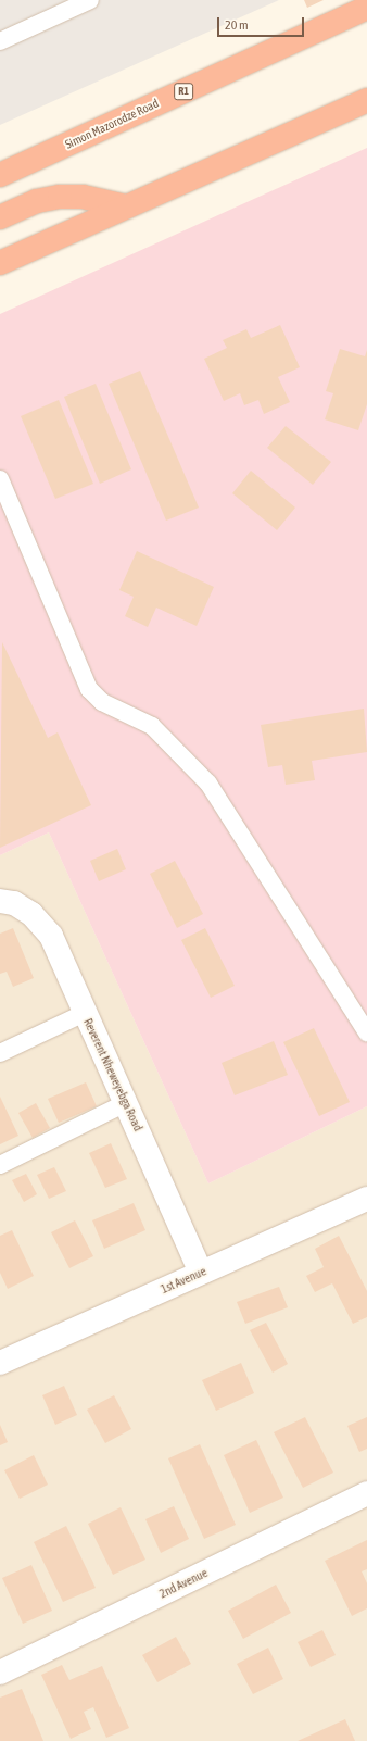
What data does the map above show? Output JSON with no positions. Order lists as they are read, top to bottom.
{
  "streets": {
    "highway": ["R1", "Simon Mazorodze Road"],
    "street": ["Reverent Nheweyebga Road", "1st Avenue", "2nd Avenue"]
  },
  "crossings": [
    ["Reverent Nheweyebga Road", "1st Avenue"]
  ],
  "scale_bar": "20 m"
}
